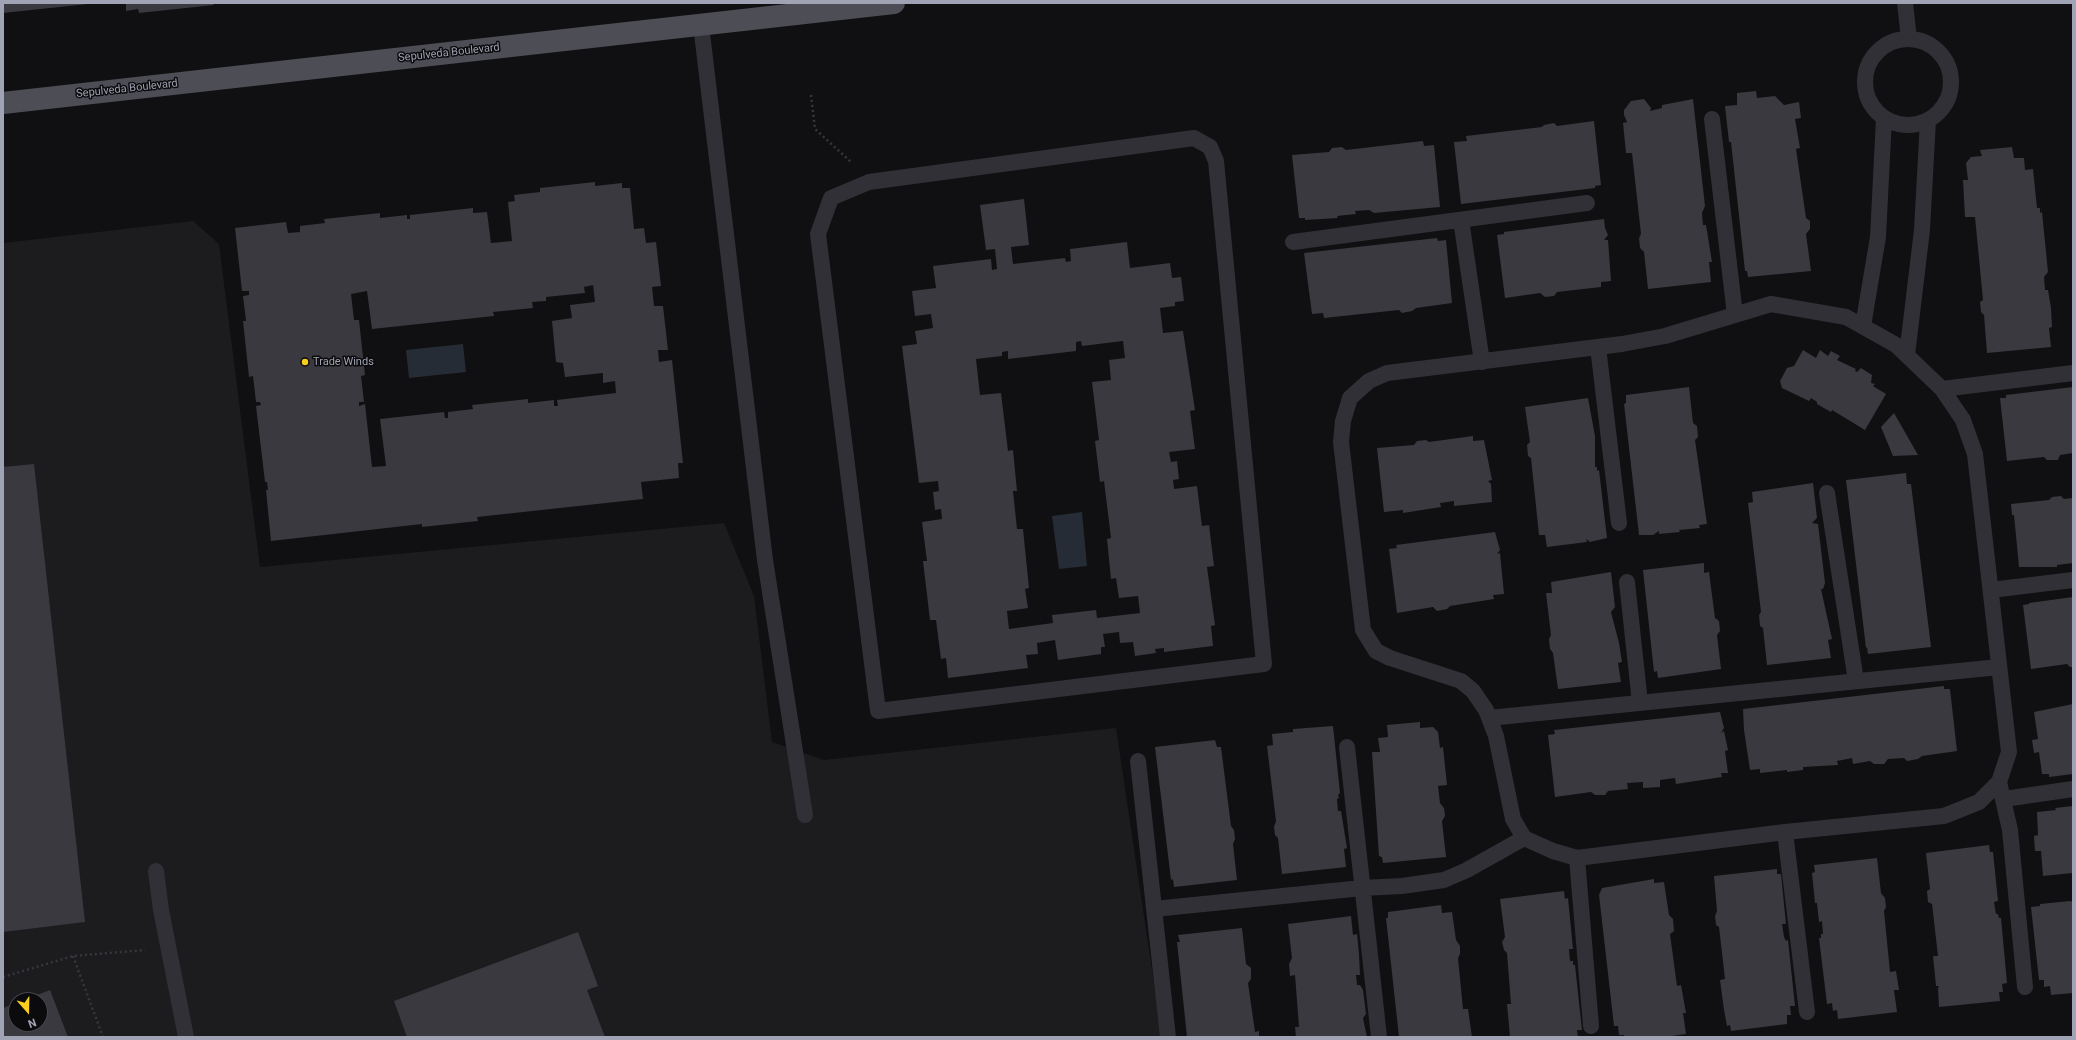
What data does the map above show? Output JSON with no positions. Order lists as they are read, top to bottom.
{
  "streets": {
    "main road": ["Sepulveda Boulevard"]
  },
  "places": ["Trade Winds"],
  "north": "bottom"
}
